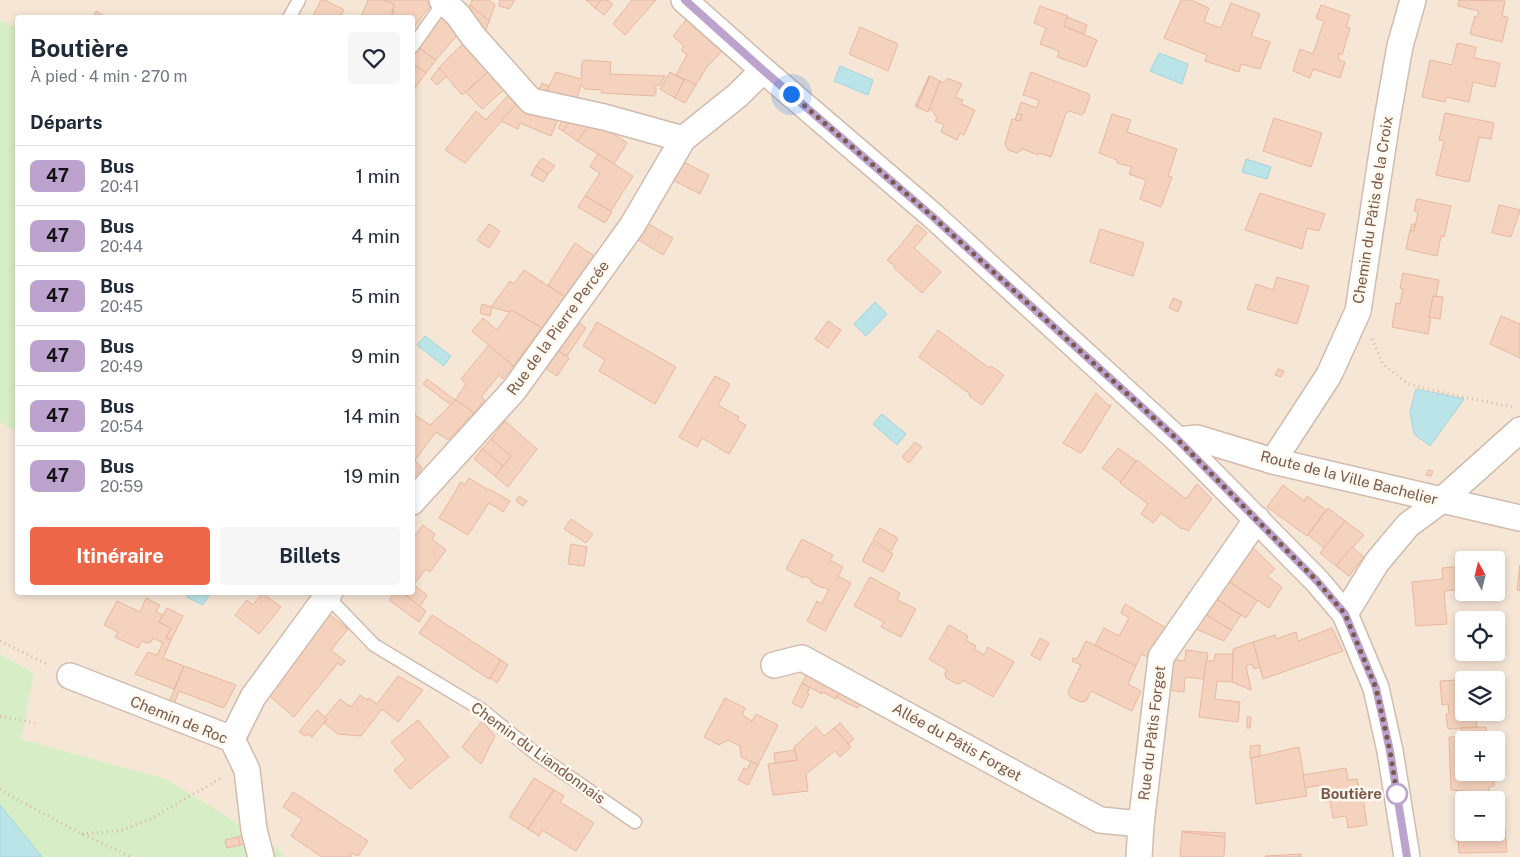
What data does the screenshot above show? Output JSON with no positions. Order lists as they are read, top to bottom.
{
  "streets": {
    "street": [
      "Chemin du Pâtis de la Croix",
      "Rue de la Pierre Percée",
      "Route de la Ville Bachelier",
      "Chemin de Roc",
      "Rue du Pâtis Forget",
      "Allée du Pâtis Forget"
    ],
    "lane": ["Chemin du Liandonnais"]
  },
  "crossings": [
    ["Chemin du Pâtis de la Croix", "Route de la Ville Bachelier"],
    ["Rue du Pâtis Forget", "Allée du Pâtis Forget"]
  ],
  "places": ["Boutière"],
  "lines": ["bus line 47"],
  "north": "top",
  "page": {
    "heading": [
      ["Boutière", "À pied · 4 min · 270 m"],
      "Départs"
    ],
    "list": [
      {
        "mark": "47",
        "name": "Bus",
        "note": "20:41",
        "value": "1 min"
      },
      {
        "mark": "47",
        "name": "Bus",
        "note": "20:44",
        "value": "4 min"
      },
      {
        "mark": "47",
        "name": "Bus",
        "note": "20:45",
        "value": "5 min"
      },
      {
        "mark": "47",
        "name": "Bus",
        "note": "20:49",
        "value": "9 min"
      },
      {
        "mark": "47",
        "name": "Bus",
        "note": "20:54",
        "value": "14 min"
      },
      {
        "mark": "47",
        "name": "Bus",
        "note": "20:59",
        "value": "19 min"
      }
    ],
    "buttons": ["Itinéraire", "Billets"],
    "map_buttons": ["+", "−"]
  }
}
